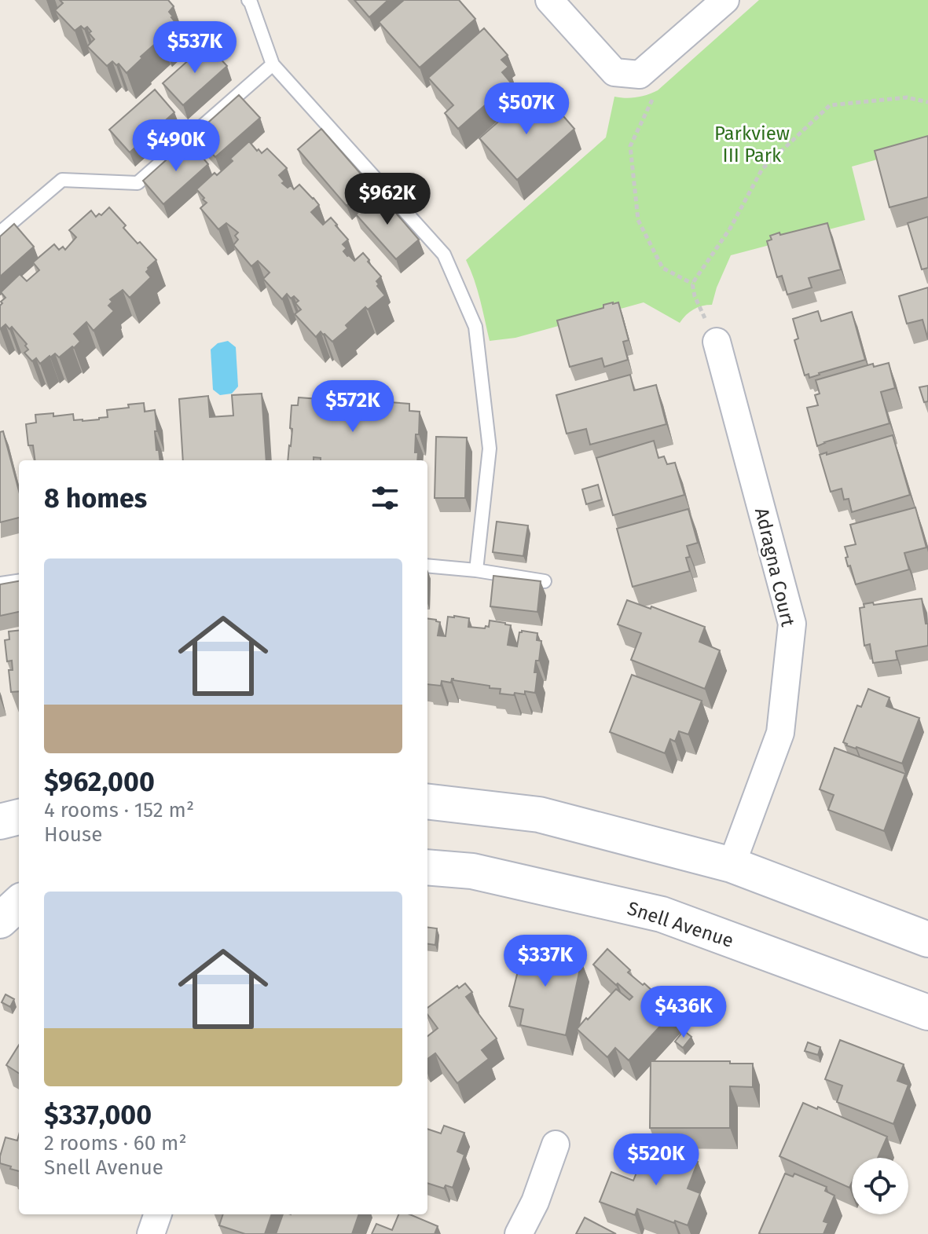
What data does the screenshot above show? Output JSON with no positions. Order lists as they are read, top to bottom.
{
  "streets": {
    "main road": ["Snell Avenue"],
    "street": ["Adragna Court"]
  },
  "parks": ["Parkview III Park"],
  "page": {
    "price": [
      "$537K",
      "$507K",
      "$490K",
      "$962K",
      "$572K",
      "$337K",
      "$436K",
      "$520K"
    ],
    "heading": "8 homes",
    "list": [
      {
        "name": "$962,000",
        "note": "4 rooms · 152 m² · House"
      },
      {
        "name": "$337,000",
        "note": "2 rooms · 60 m² · Snell Avenue"
      }
    ]
  }
}
